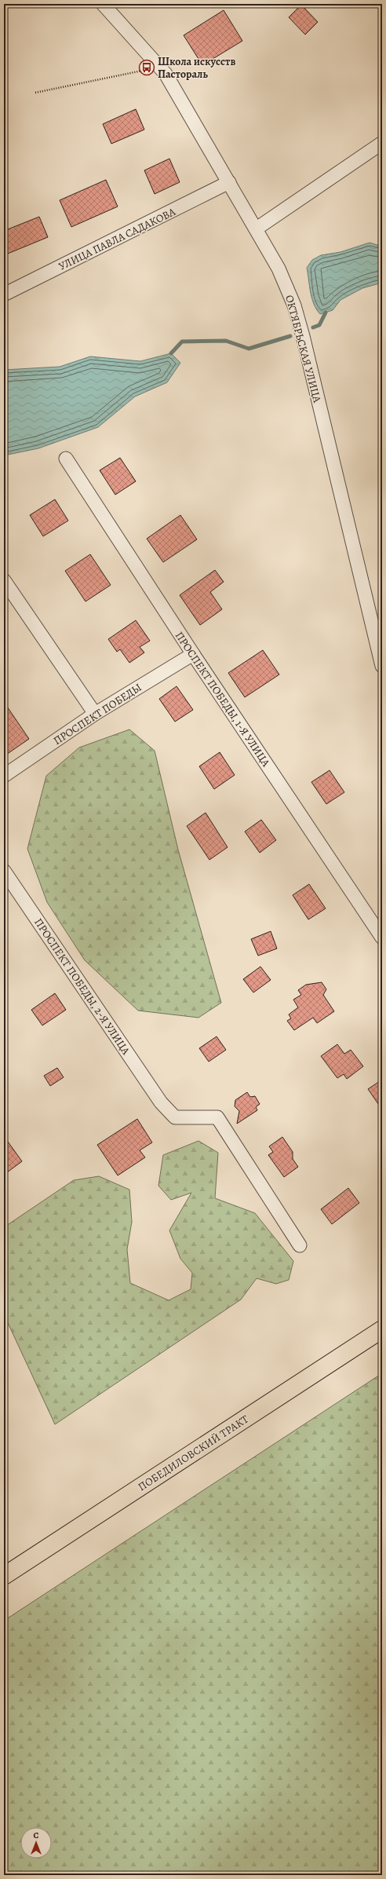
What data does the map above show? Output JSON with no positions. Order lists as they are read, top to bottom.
{
  "streets": {
    "main road": ["ПОБЕДИЛОВСКИЙ ТРАКТ"],
    "street": [
      "УЛИЦА ПАВЛА САДАКОВА",
      "ОКТЯБРЬСКАЯ УЛИЦА",
      "ПРОСПЕКТ ПОБЕДЫ, 1-Я УЛИЦА",
      "ПРОСПЕКТ ПОБЕДЫ",
      "ПРОСПЕКТ ПОБЕДЫ, 2-Я УЛИЦА"
    ]
  },
  "crossings": [
    ["УЛИЦА ПАВЛА САДАКОВА", "ОКТЯБРЬСКАЯ УЛИЦА"],
    ["ПРОСПЕКТ ПОБЕДЫ, 1-Я УЛИЦА", "ПРОСПЕКТ ПОБЕДЫ"]
  ],
  "places": {
    "bus stop": ["Школа искусств Пастораль"]
  },
  "north": "top"
}
